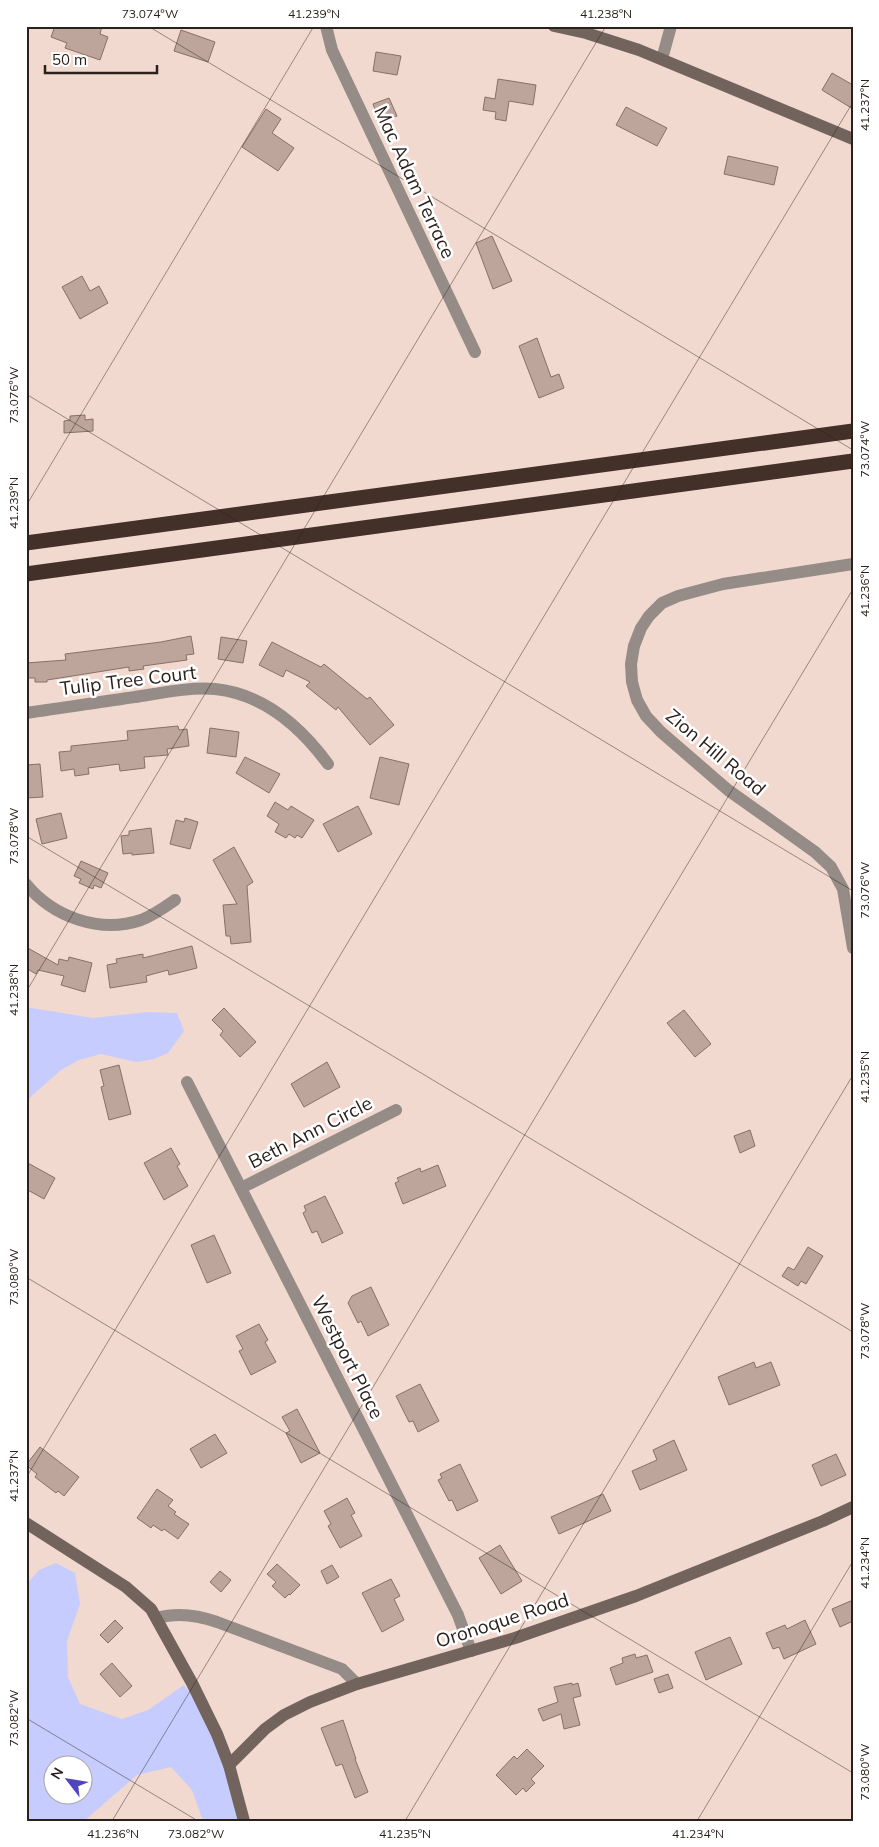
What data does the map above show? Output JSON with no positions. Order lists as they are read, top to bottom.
{
  "streets": {
    "main road": ["Oronoque Road"],
    "street": [
      "Mac Adam Terrace",
      "Tulip Tree Court",
      "Zion Hill Road",
      "Beth Ann Circle",
      "Westport Place"
    ]
  },
  "crossings": [
    ["Beth Ann Circle", "Westport Place"],
    ["Westport Place", "Oronoque Road"]
  ],
  "scale_bar": "50 m",
  "north": "top left",
  "coordinates": [
    "73.074°W",
    "41.239°N",
    "41.238°N",
    "41.237°N",
    "73.076°W",
    "41.236°N",
    "73.078°W",
    "41.235°N",
    "73.080°W",
    "41.234°N",
    "73.082°W"
  ]
}
